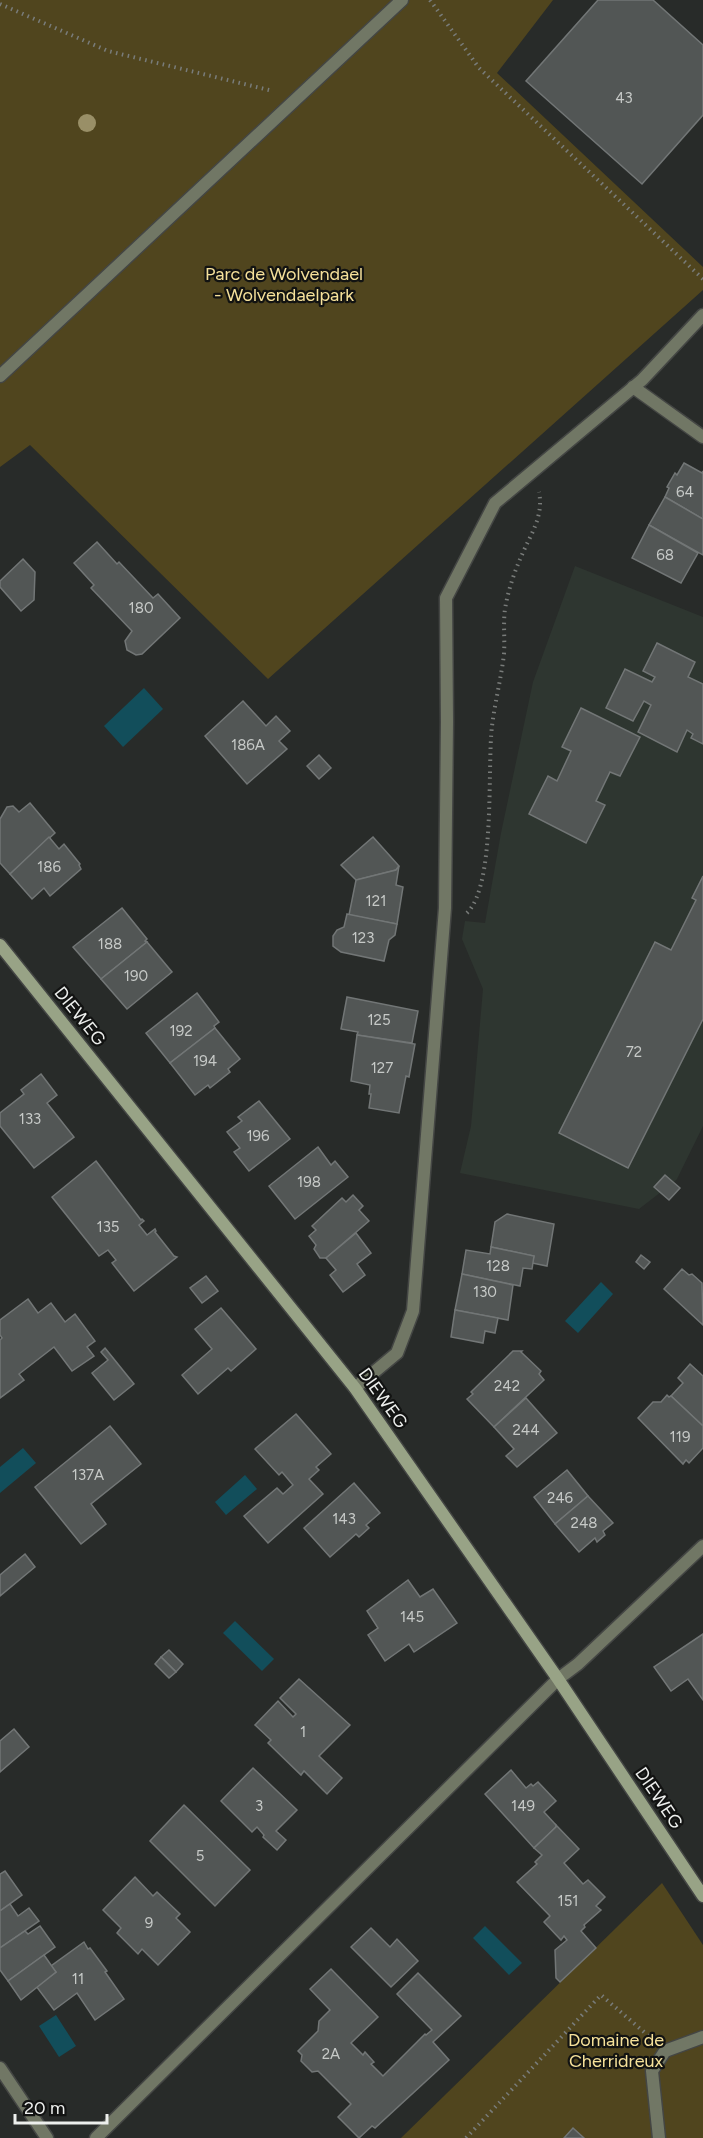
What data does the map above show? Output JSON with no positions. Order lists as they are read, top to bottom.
{
  "streets": {
    "street": ["DIEWEG"]
  },
  "parks": ["Parc de Wolvendael - Wolvendaelpark", "Domaine de Cherridreux"],
  "house_numbers": [
    "43",
    "64",
    "68",
    "180",
    "186A",
    "186",
    "121",
    "123",
    "188",
    "190",
    "125",
    "192",
    "72",
    "194",
    "127",
    "133",
    "196",
    "198",
    "135",
    "128",
    "130",
    "242",
    "244",
    "119",
    "137A",
    "246",
    "143",
    "248",
    "145",
    "1",
    "3",
    "149",
    "5",
    "151",
    "9",
    "11",
    "2A"
  ],
  "scale_bar": "20 m"
}
